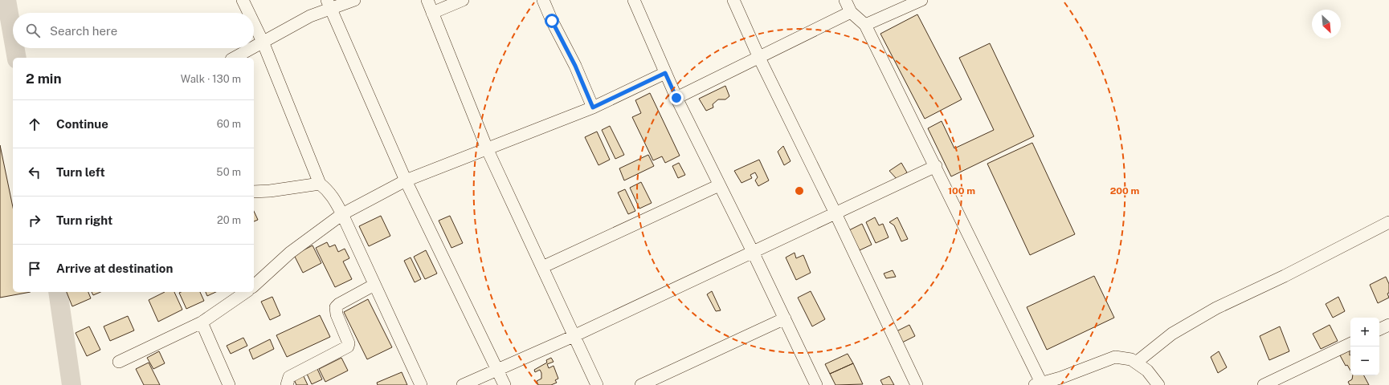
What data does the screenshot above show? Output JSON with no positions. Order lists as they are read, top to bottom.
{
  "north": "bottom right",
  "page": {
    "search": "Search here",
    "heading": ["2 min", "Walk · 130 m"],
    "list": [
      ["Continue", "60 m"],
      ["Turn left", "50 m"],
      ["Turn right", "20 m"],
      "Arrive at destination"
    ],
    "map_buttons": ["+", "−"]
  },
  "rings": ["100 m", "200 m"]
}
